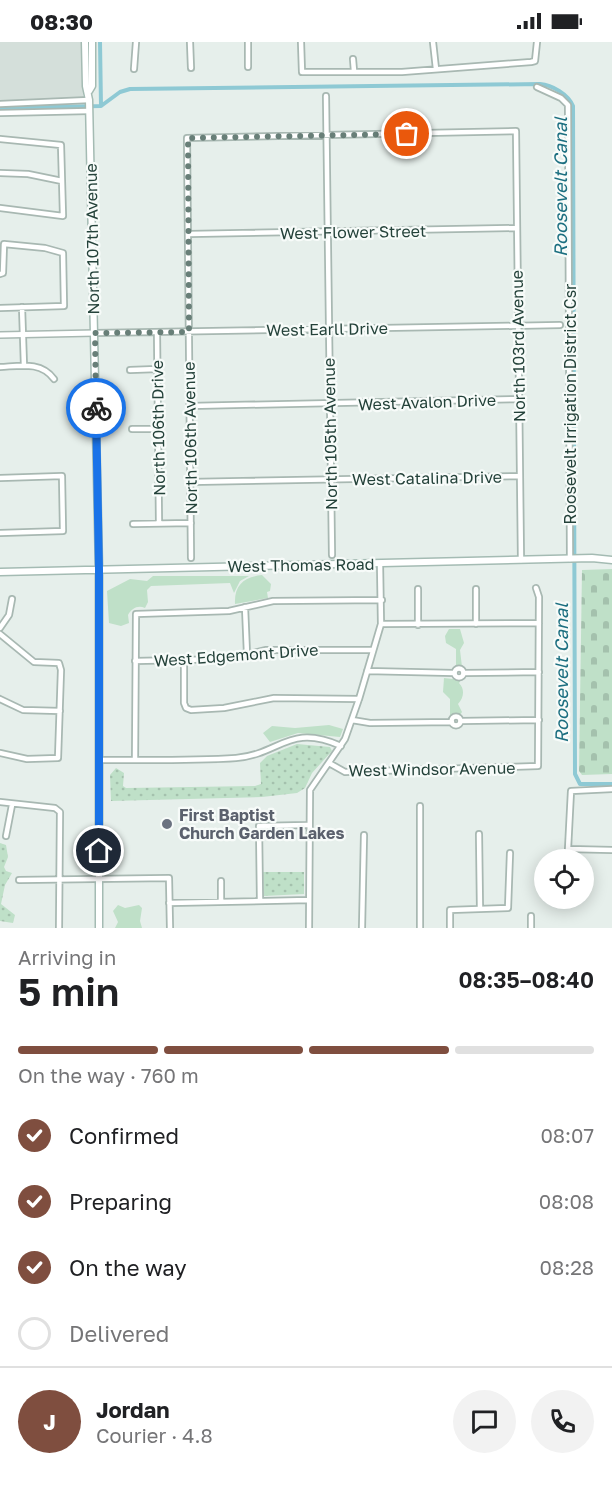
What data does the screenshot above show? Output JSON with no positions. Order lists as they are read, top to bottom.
{
  "streets": {
    "main road": ["North 107th Avenue", "West Thomas Road"],
    "street": [
      "West Flower Street",
      "West Earll Drive",
      "North 103rd Avenue",
      "West Avalon Drive",
      "Roosevelt Irrigation District Csr",
      "North 106th Drive",
      "North 105th Avenue",
      "North 106th Avenue",
      "West Catalina Drive",
      "West Edgemont Drive",
      "West Windsor Avenue"
    ]
  },
  "crossings": [
    ["West Flower Street", "North 103rd Avenue"],
    ["West Flower Street", "North 105th Avenue"],
    ["West Flower Street", "North 106th Avenue"],
    ["North 107th Avenue", "West Earll Drive"],
    ["North 107th Avenue", "West Thomas Road"],
    ["North 107th Avenue", "West Windsor Avenue"],
    ["West Earll Drive", "North 103rd Avenue"],
    ["West Earll Drive", "North 106th Drive"],
    ["West Earll Drive", "North 105th Avenue"],
    ["West Earll Drive", "North 106th Avenue"],
    ["North 103rd Avenue", "West Avalon Drive"],
    ["North 103rd Avenue", "North 105th Avenue"],
    ["North 103rd Avenue", "North 106th Avenue"],
    ["North 103rd Avenue", "West Catalina Drive"],
    ["North 103rd Avenue", "West Thomas Road"],
    ["West Avalon Drive", "North 105th Avenue"],
    ["West Avalon Drive", "North 106th Avenue"],
    ["Roosevelt Irrigation District Csr", "West Thomas Road"],
    ["North 105th Avenue", "North 106th Avenue"],
    ["North 105th Avenue", "West Catalina Drive"],
    ["North 106th Avenue", "West Catalina Drive"]
  ],
  "water": ["Roosevelt Canal"],
  "places": ["First Baptist Church Garden Lakes"],
  "page": {
    "status": "08:30",
    "heading": ["5 min", "Arriving in", "08:35–08:40"],
    "panel": ["Jordan", "Courier · 4.8"],
    "bar": "On the way · 760 m",
    "list": [
      ["Confirmed", "08:07"],
      ["Preparing", "08:08"],
      ["On the way", "08:28"],
      "Delivered"
    ],
    "round": "J"
  }
}
